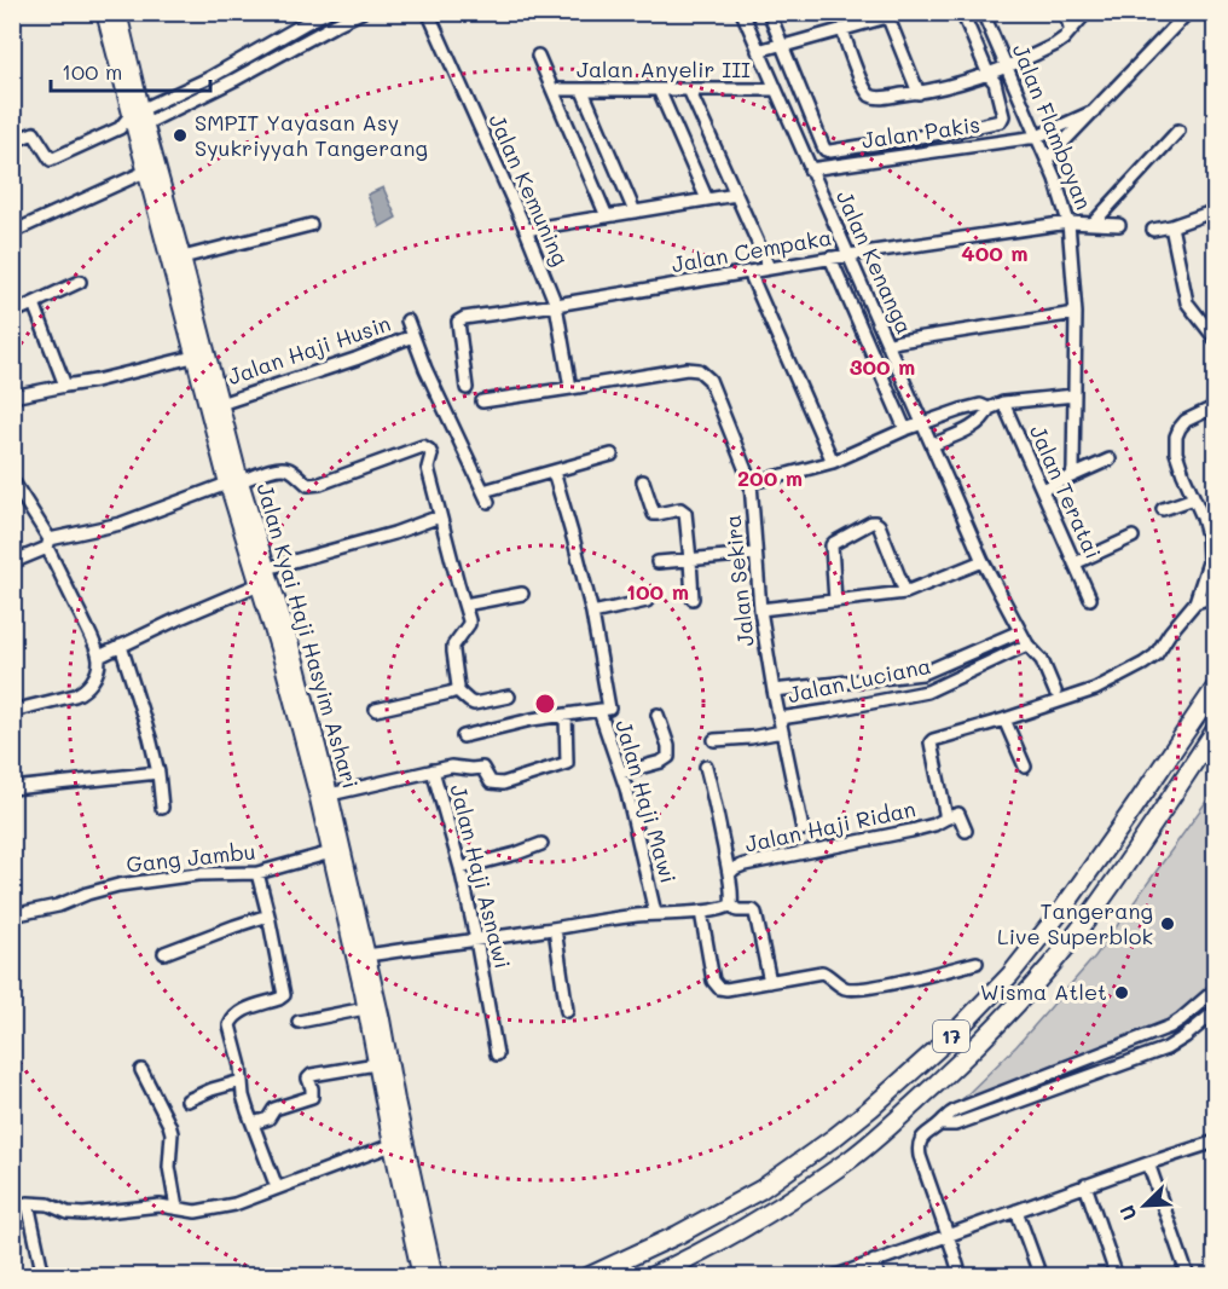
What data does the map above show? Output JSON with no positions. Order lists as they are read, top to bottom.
{
  "streets": {
    "highway": ["17"],
    "main road": ["Jalan Kyai Haji Hasyim Ashari"],
    "street": [
      "Jalan Anyelir III",
      "Jalan Flamboyan",
      "Jalan Pakis",
      "Jalan Kemuning",
      "Jalan Cempaka",
      "Jalan Kenanga",
      "Jalan Haji Husin",
      "Jalan Teratai",
      "Jalan Sekira",
      "Jalan Luciana",
      "Jalan Haji Mawi",
      "Jalan Haji Ridan",
      "Gang Jambu",
      "Jalan Haji Asnawi"
    ]
  },
  "crossings": [
    ["Jalan Anyelir III", "Jalan Kenanga"],
    ["Jalan Flamboyan", "Jalan Pakis"],
    ["Jalan Flamboyan", "Jalan Cempaka"],
    ["Jalan Pakis", "Jalan Kenanga"],
    ["Jalan Kemuning", "Jalan Cempaka"],
    ["Jalan Kemuning", "Jalan Sekira"],
    ["Jalan Cempaka", "Jalan Kenanga"],
    ["Jalan Kenanga", "Jalan Luciana"],
    ["Jalan Haji Husin", "Jalan Kyai Haji Hasyim Ashari"],
    ["Jalan Sekira", "Jalan Luciana"],
    ["Jalan Kyai Haji Hasyim Ashari", "Gang Jambu"],
    ["Jalan Kyai Haji Hasyim Ashari", "Jalan Haji Asnawi"]
  ],
  "places": ["SMPIT Yayasan Asy Syukriyyah Tangerang", "Tangerang Live Superblok", "Wisma Atlet"],
  "scale_bar": "100 m",
  "north": "bottom left",
  "rings": [
    "400 m",
    "300 m",
    "200 m",
    "100 m"
  ]
}
